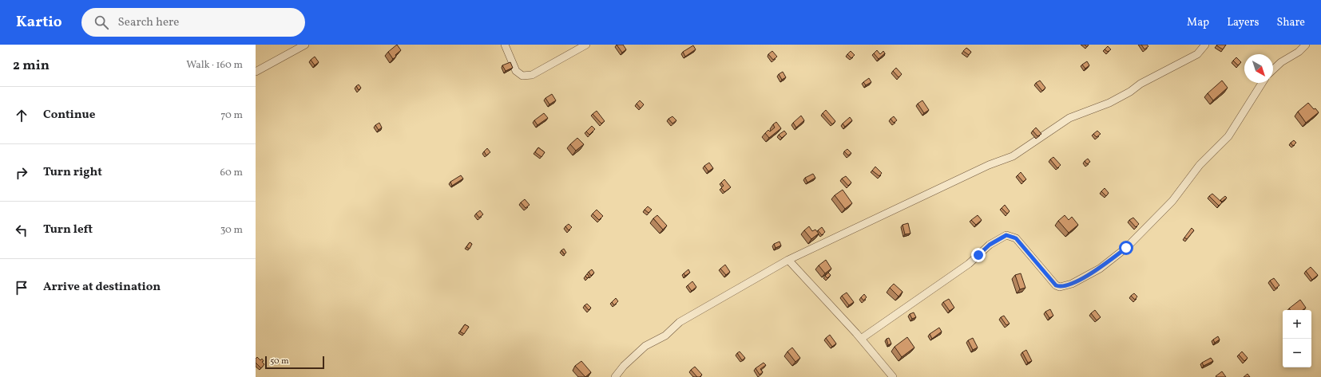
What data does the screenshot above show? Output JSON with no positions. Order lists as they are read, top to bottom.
{
  "scale_bar": "50 m",
  "north": "bottom right",
  "page": {
    "header": "Kartio",
    "search": "Search here",
    "nav": ["Map", "Layers", "Share"],
    "heading": ["2 min", "Walk · 160 m"],
    "list": [
      ["Continue", "70 m"],
      ["Turn right", "60 m"],
      ["Turn left", "30 m"],
      "Arrive at destination"
    ],
    "map_buttons": ["+", "−"],
    "scale": "50 m"
  }
}
